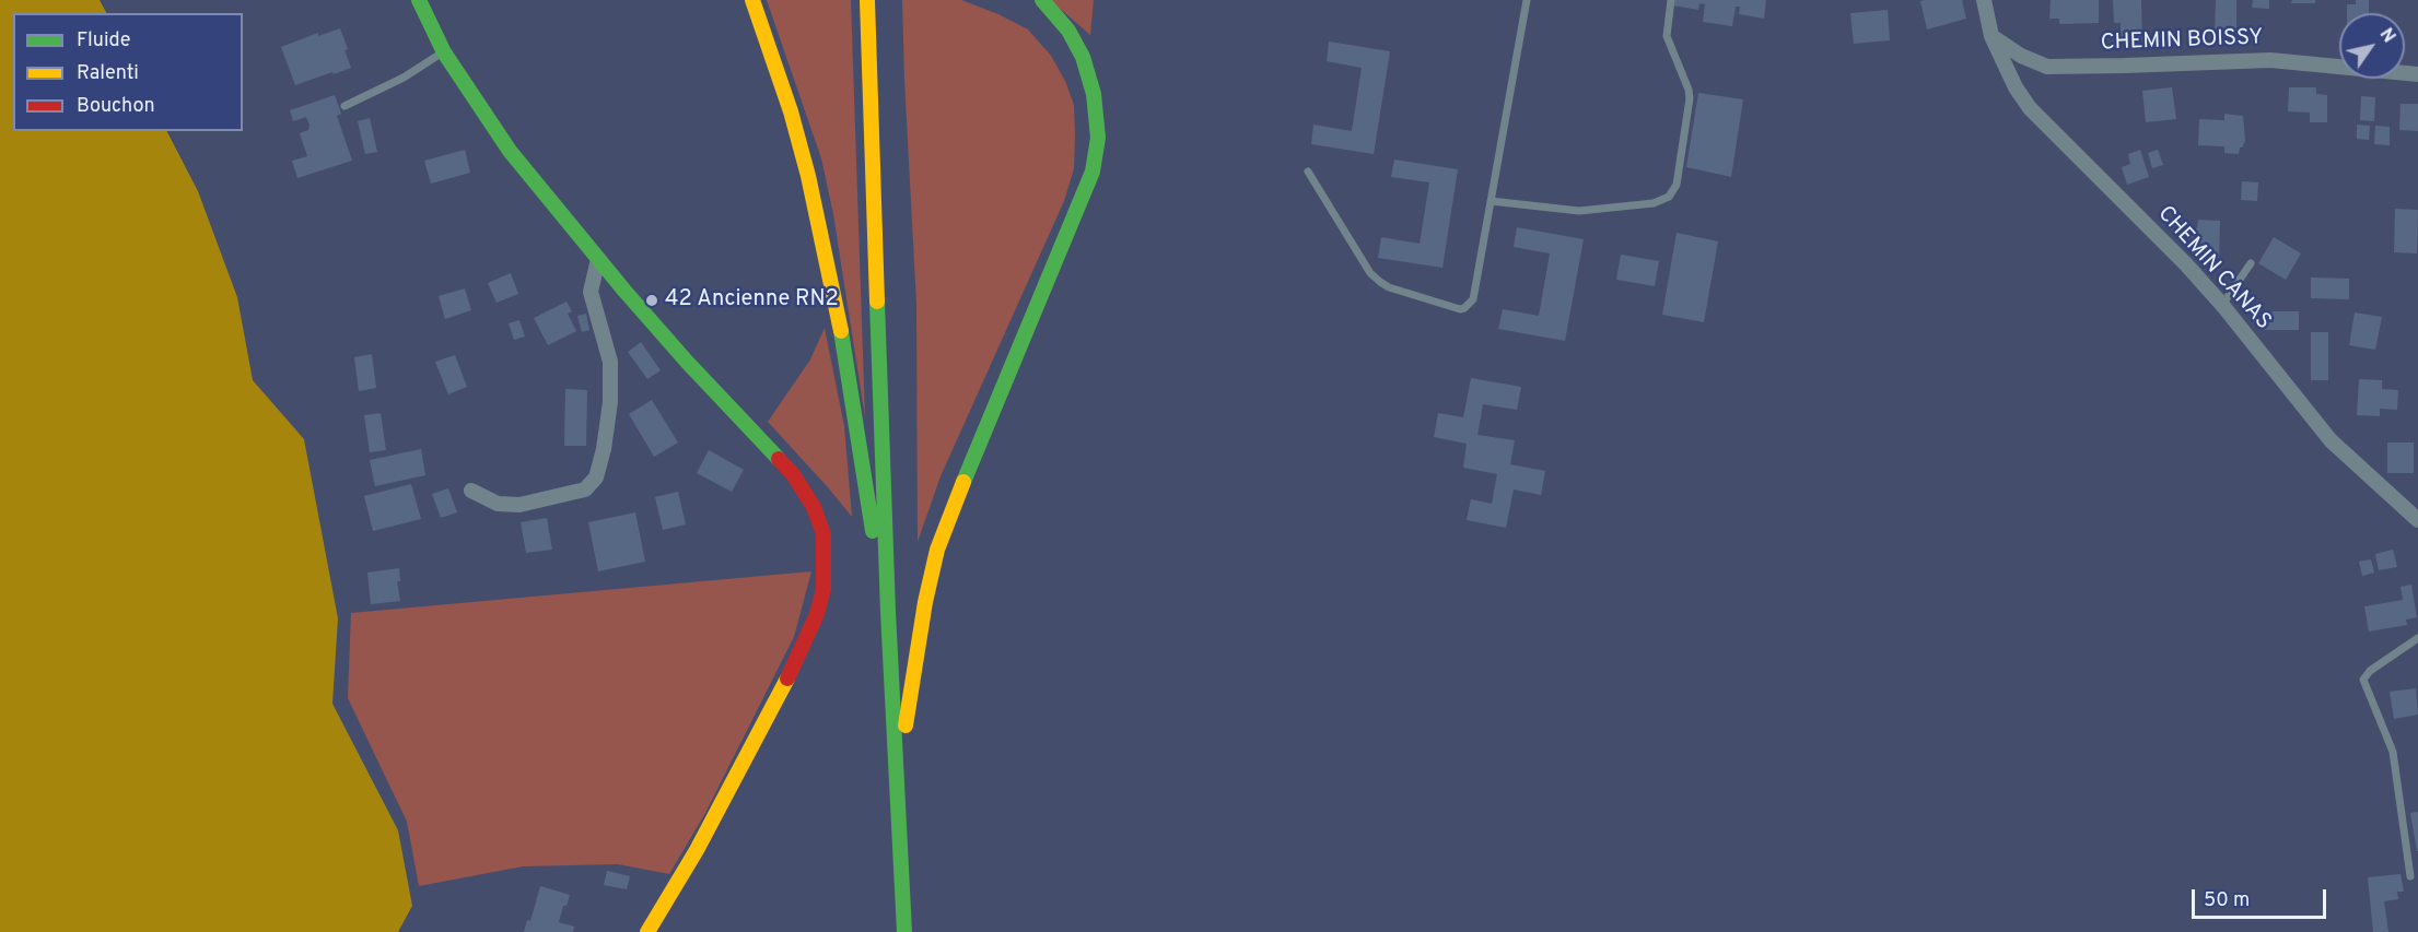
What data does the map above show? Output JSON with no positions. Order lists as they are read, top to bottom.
{
  "streets": {
    "street": ["CHEMIN BOISSY", "CHEMIN CANAS"]
  },
  "crossings": [
    ["CHEMIN BOISSY", "CHEMIN CANAS"]
  ],
  "places": ["42 Ancienne RN2"],
  "legend": ["Fluide", "Ralenti", "Bouchon"],
  "scale_bar": "50 m",
  "north": "top right"
}
